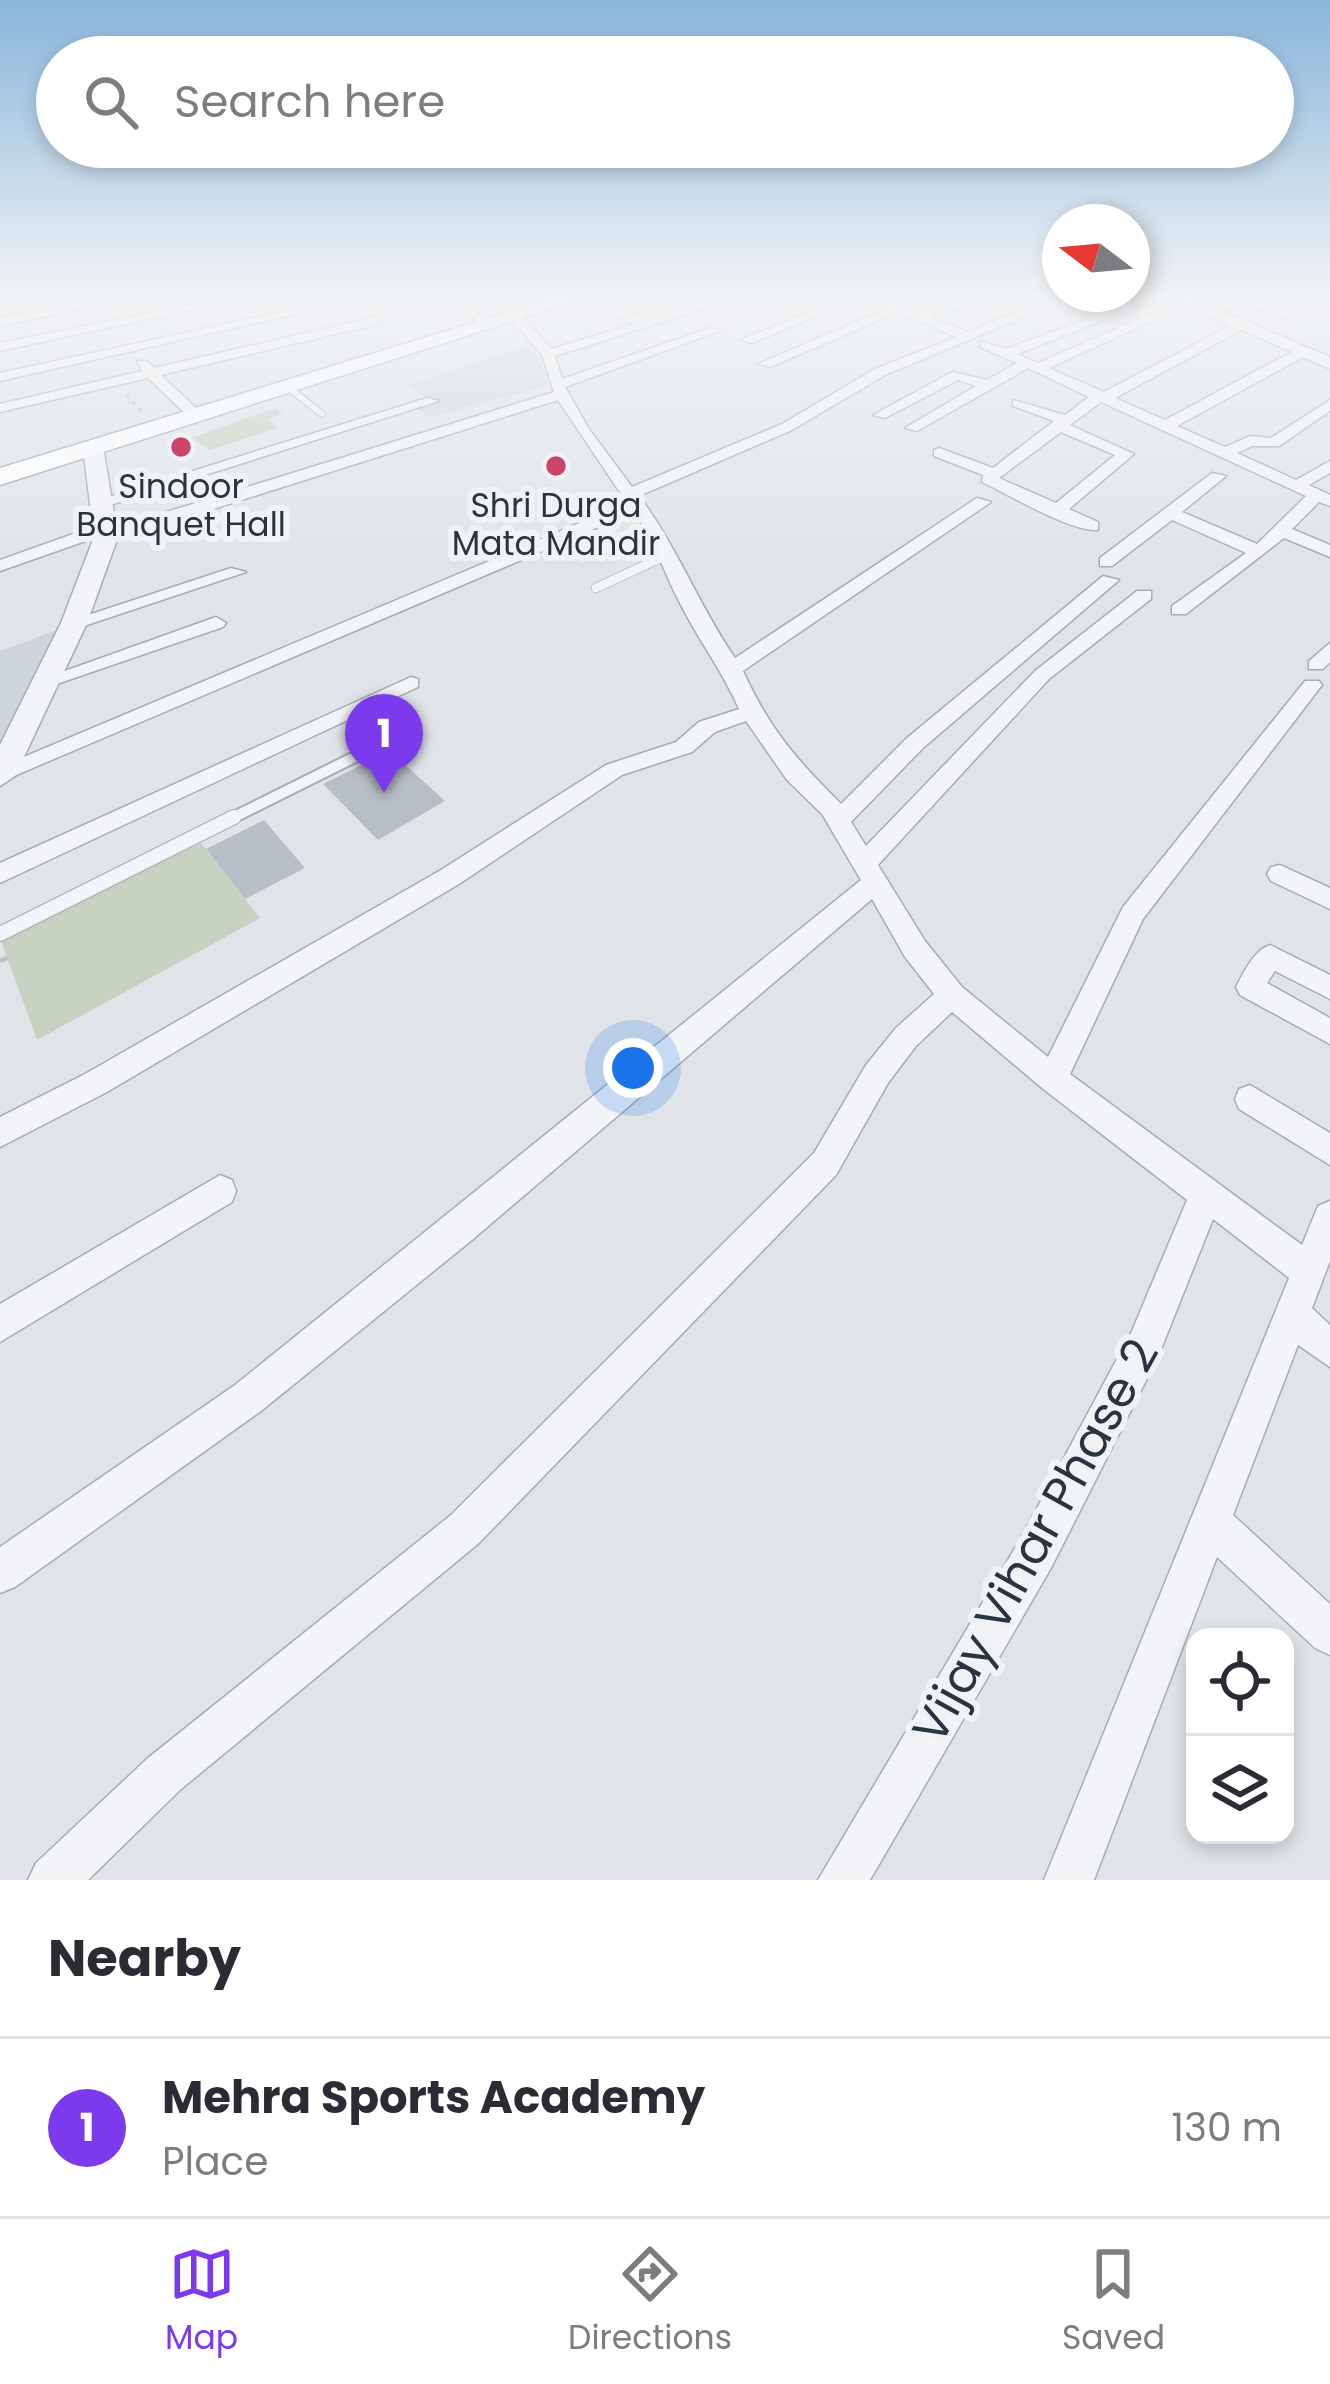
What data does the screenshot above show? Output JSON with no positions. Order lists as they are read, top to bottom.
{
  "streets": {
    "street": ["Vijay Vihar Phase 2"]
  },
  "places": ["Sindoor Banquet Hall", "Shri Durga Mata Mandir"],
  "north": "left",
  "page": {
    "search": "Search here",
    "pins": "1",
    "heading": "Nearby",
    "list": [
      {
        "mark": "1",
        "name": "Mehra Sports Academy",
        "note": "Place",
        "value": "130 m"
      }
    ],
    "nav": ["Map", "Directions", "Saved"]
  }
}
